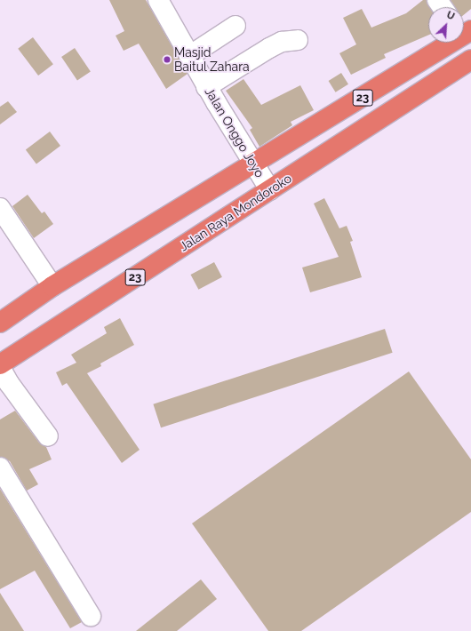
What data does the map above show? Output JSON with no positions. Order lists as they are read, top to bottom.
{
  "streets": {
    "highway": ["23", "Jalan Raya Mondoroko"],
    "street": ["Jalan Onggo Joyo"]
  },
  "crossings": [
    ["23", "Jalan Onggo Joyo"],
    ["Jalan Onggo Joyo", "Jalan Raya Mondoroko"]
  ],
  "places": ["Masjid Baitul Zahara"],
  "north": "top right"
}
